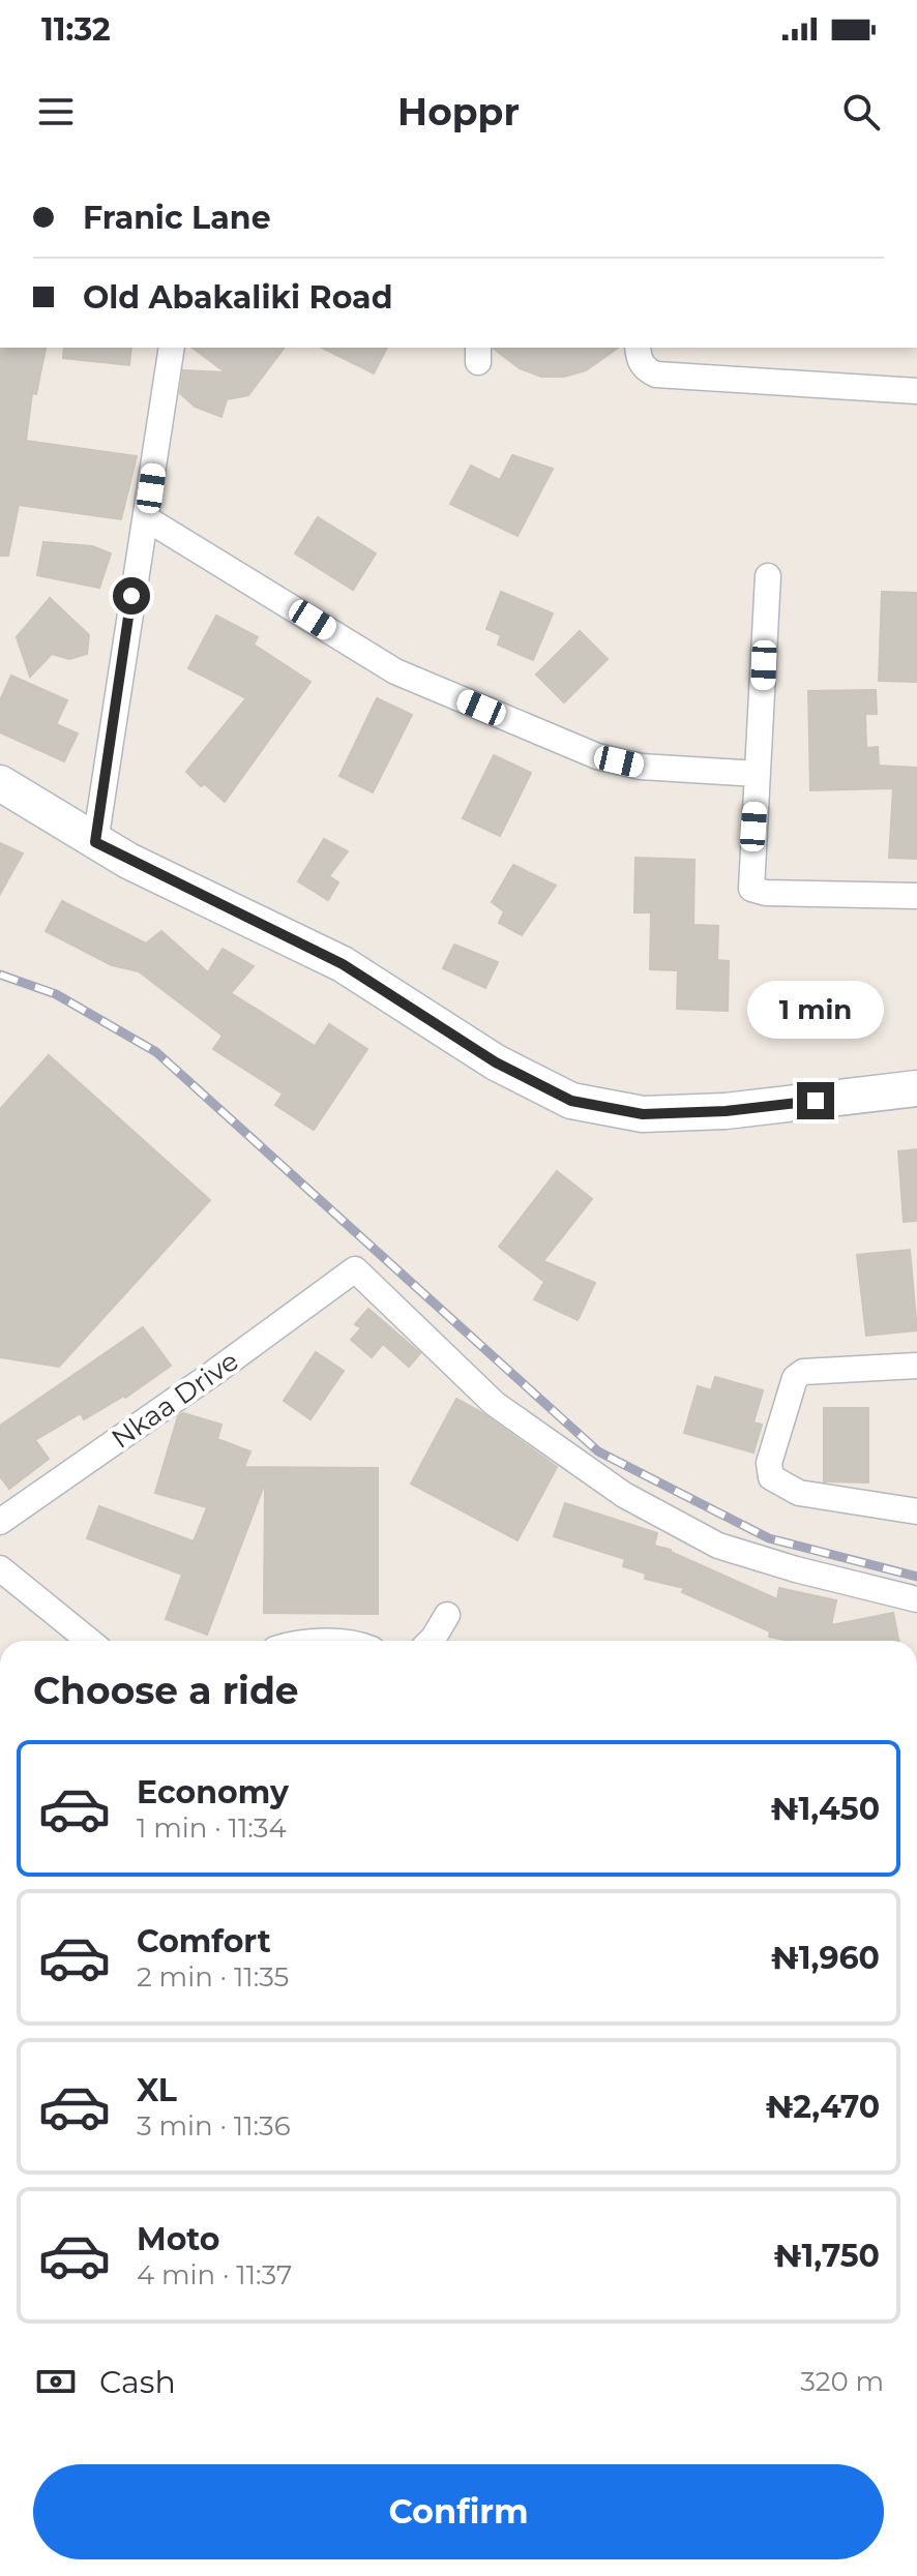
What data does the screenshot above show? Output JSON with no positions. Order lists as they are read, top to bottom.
{
  "streets": {
    "street": ["Nkaa Drive"]
  },
  "page": {
    "status": "11:32",
    "header": "Hoppr",
    "banner": ["Franic Lane", "Old Abakaliki Road"],
    "bubble": "1 min",
    "heading": "Choose a ride",
    "list": [
      {
        "name": "Economy",
        "note": "1 min · 11:34",
        "value": "₦1,450"
      },
      {
        "name": "Comfort",
        "note": "2 min · 11:35",
        "value": "₦1,960"
      },
      {
        "name": "XL",
        "note": "3 min · 11:36",
        "value": "₦2,470"
      },
      {
        "name": "Moto",
        "note": "4 min · 11:37",
        "value": "₦1,750"
      }
    ],
    "pay": ["Cash", "320 m"],
    "buttons": "Confirm"
  }
}
